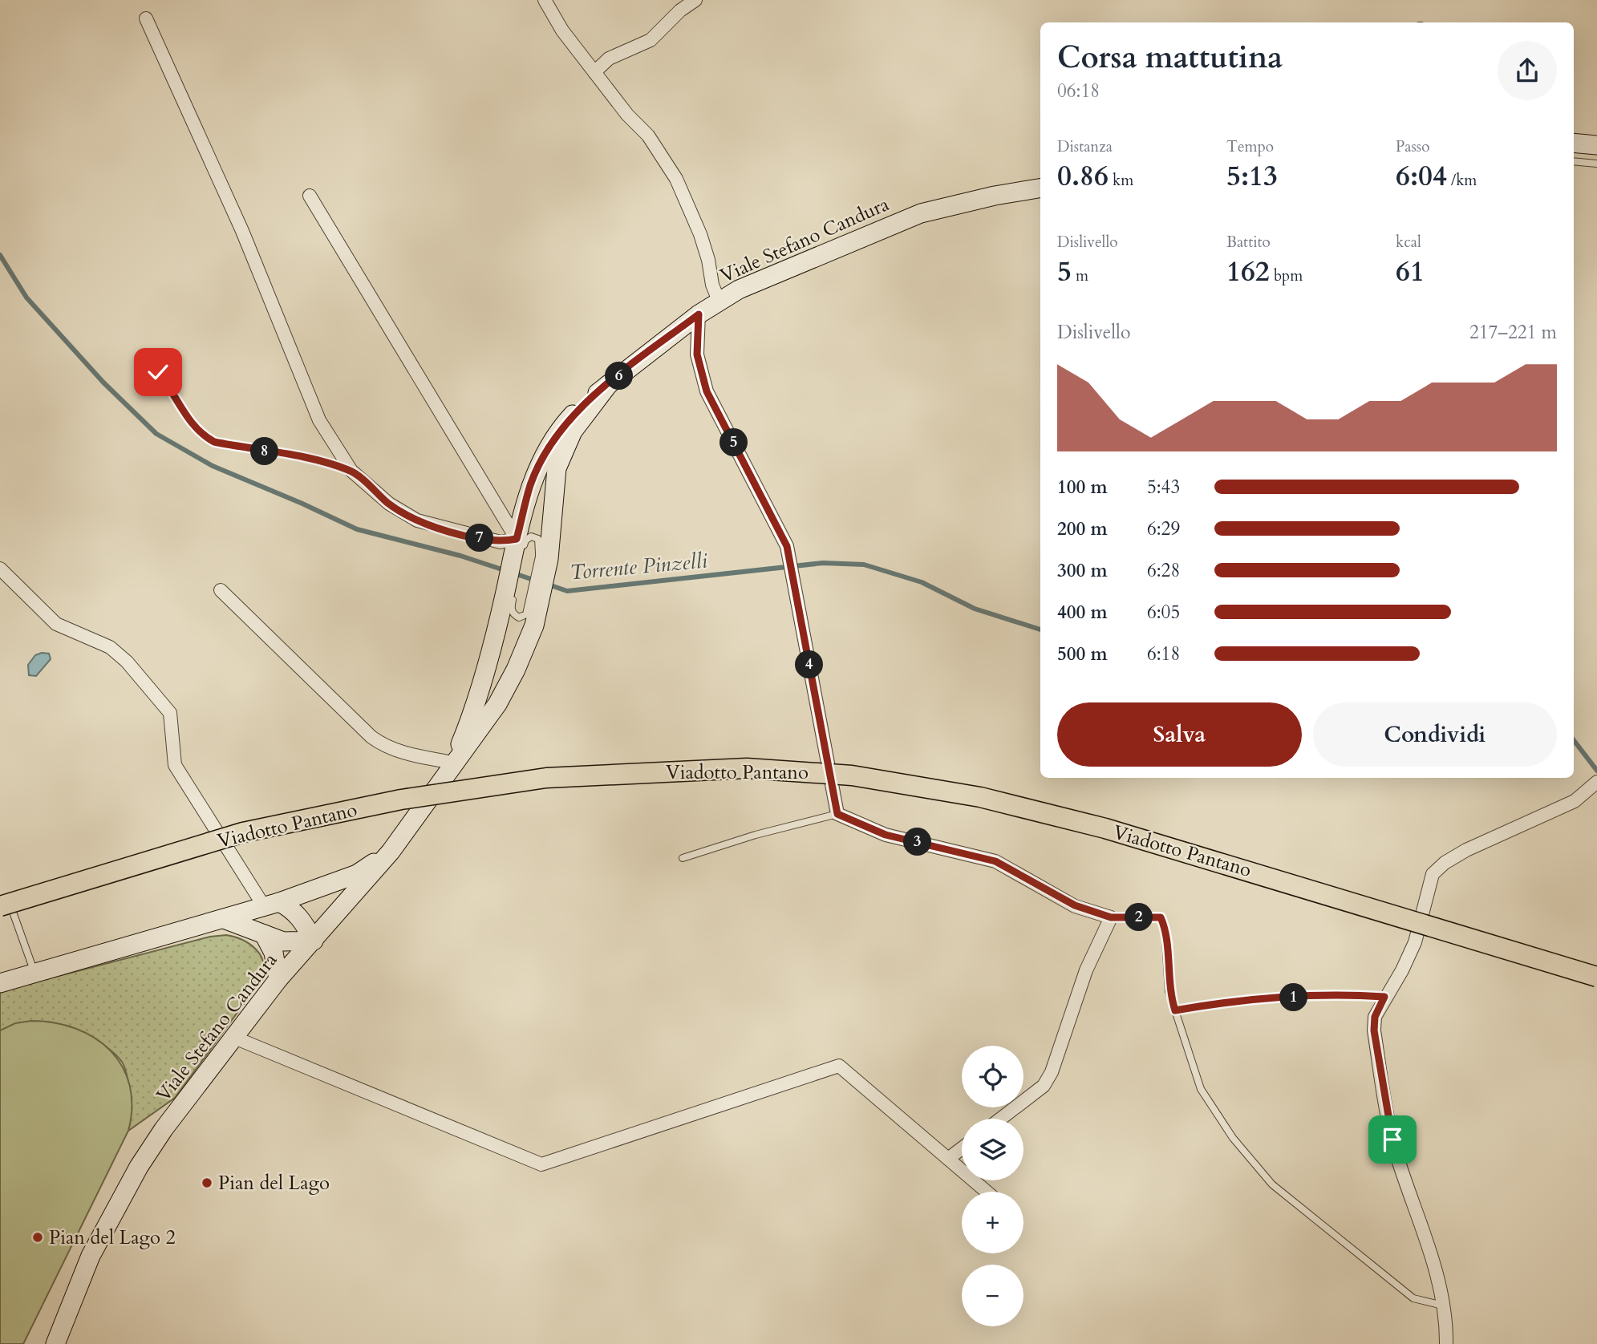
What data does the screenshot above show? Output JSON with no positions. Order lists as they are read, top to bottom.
{
  "streets": {
    "main road": ["Viale Stefano Candura", "Viadotto Pantano"]
  },
  "water": ["Torrente Pinzelli"],
  "places": ["Pian del Lago", "Pian del Lago 2"],
  "page": {
    "heading": ["Corsa mattutina", "06:18"],
    "stats": [
      ["Distanza", "0.86 km"],
      ["Tempo", "5:13"],
      ["Passo", "6:04 /km"],
      ["Dislivello", "5 m"],
      ["Battito", "162 bpm"],
      ["kcal", "61"]
    ],
    "chart": ["Dislivello", "217–221 m"],
    "pins": [
      "6",
      "5",
      "8",
      "7",
      "4",
      "3",
      "2",
      "1"
    ],
    "list": [
      {
        "name": "100 m",
        "note": "5:43"
      },
      {
        "name": "200 m",
        "note": "6:29"
      },
      {
        "name": "300 m",
        "note": "6:28"
      },
      {
        "name": "400 m",
        "note": "6:05"
      },
      {
        "name": "500 m",
        "note": "6:18"
      }
    ],
    "buttons": ["Salva", "Condividi"],
    "map_buttons": ["+", "−"]
  }
}
